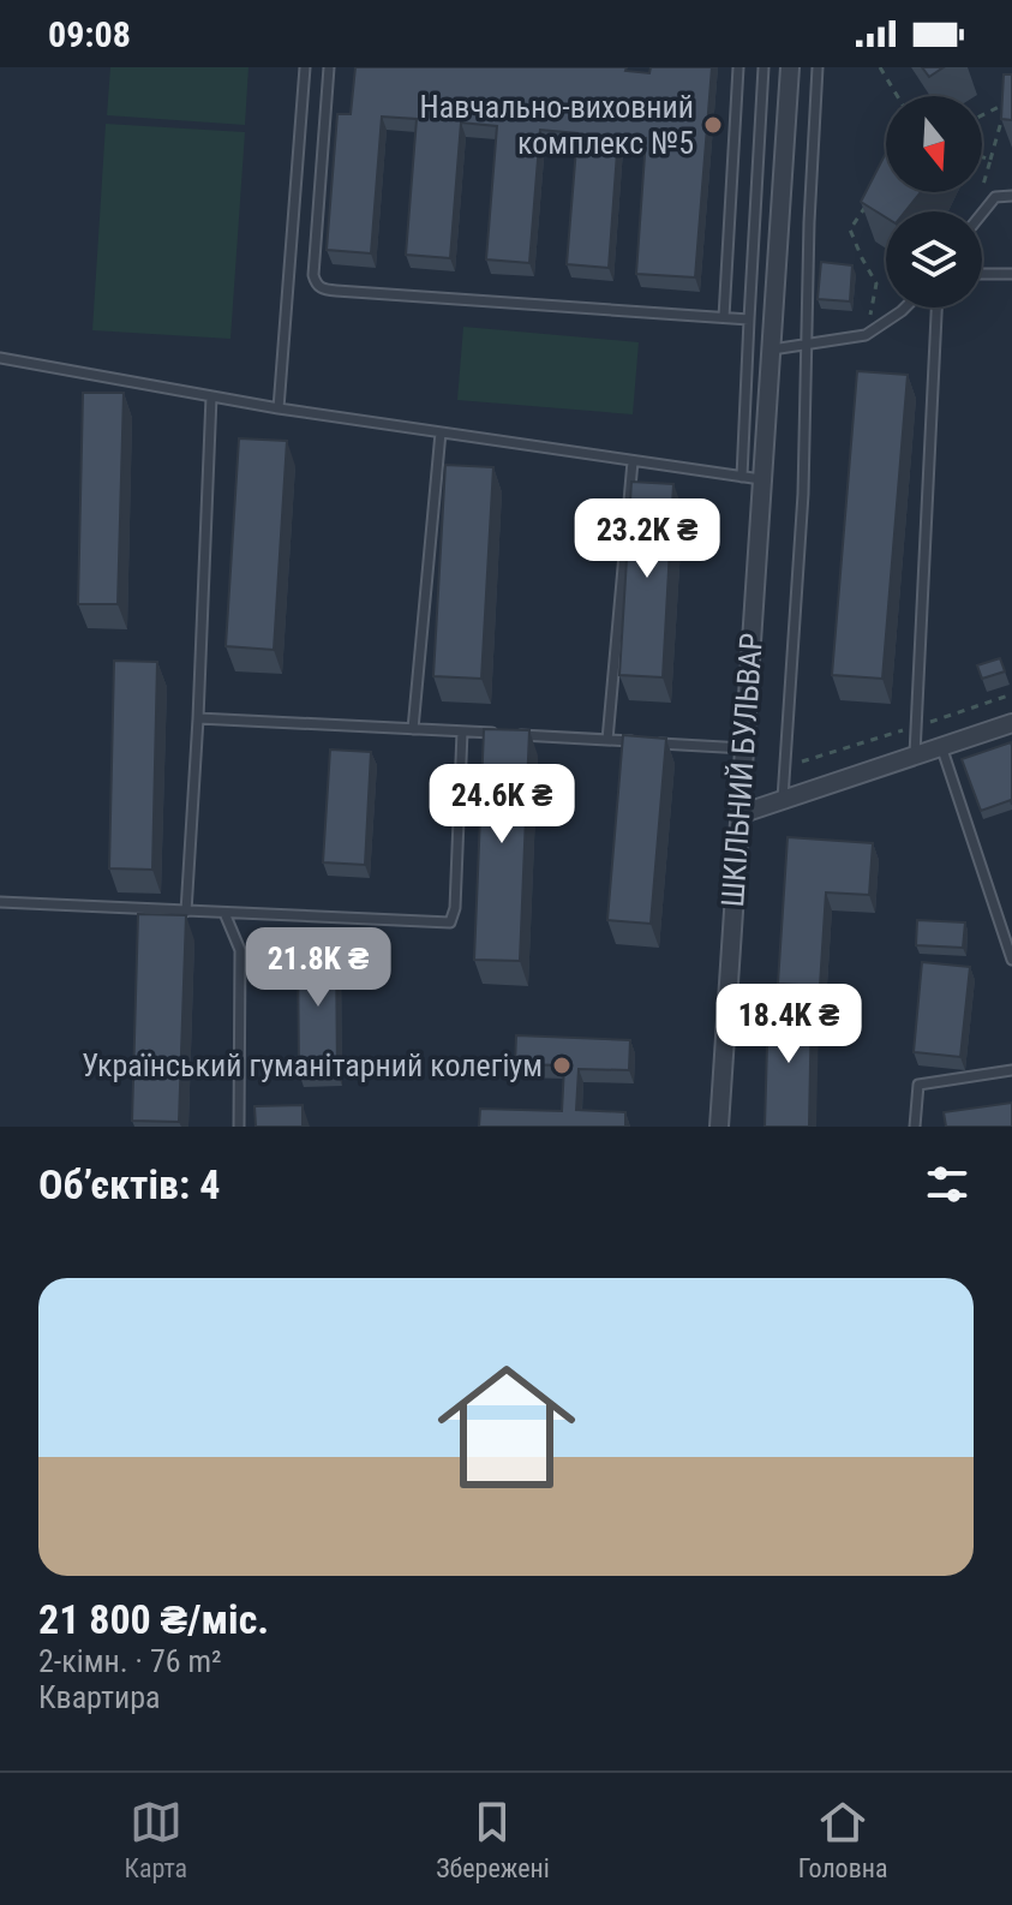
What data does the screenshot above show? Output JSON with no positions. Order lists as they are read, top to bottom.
{
  "streets": {
    "street": ["ШКІЛЬНИЙ БУЛЬВАР"]
  },
  "places": ["Навчально-виховний комплекс №5", "Український гуманітарний колегіум"],
  "north": "bottom",
  "page": {
    "status": "09:08",
    "price": [
      "23.2K ₴",
      "24.6K ₴",
      "21.8K ₴",
      "18.4K ₴"
    ],
    "heading": "Об’єктів: 4",
    "list": [
      {
        "name": "21 800 ₴/міс.",
        "note": "2-кімн. · 76 m² · Квартира"
      }
    ],
    "tabs": ["Карта", "Збережені", "Головна"]
  }
}
